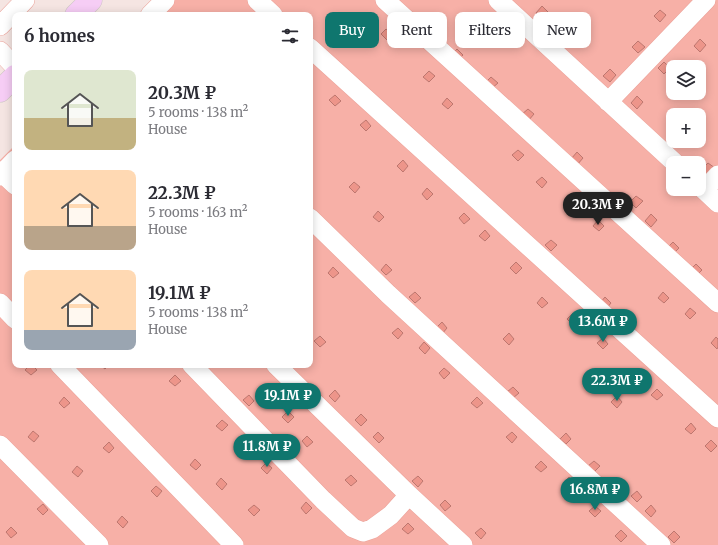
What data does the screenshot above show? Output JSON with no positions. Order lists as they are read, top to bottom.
{
  "page": {
    "chip": [
      "Buy",
      "Rent",
      "Filters",
      "New"
    ],
    "heading": "6 homes",
    "map_buttons": ["+", "−"],
    "list": [
      {
        "name": "20.3M ₽",
        "note": "5 rooms · 138 m² · House"
      },
      {
        "name": "22.3M ₽",
        "note": "5 rooms · 163 m² · House"
      },
      {
        "name": "19.1M ₽",
        "note": "5 rooms · 138 m² · House"
      }
    ],
    "price": [
      "20.3M ₽",
      "13.6M ₽",
      "22.3M ₽",
      "19.1M ₽",
      "11.8M ₽",
      "16.8M ₽"
    ]
  }
}
